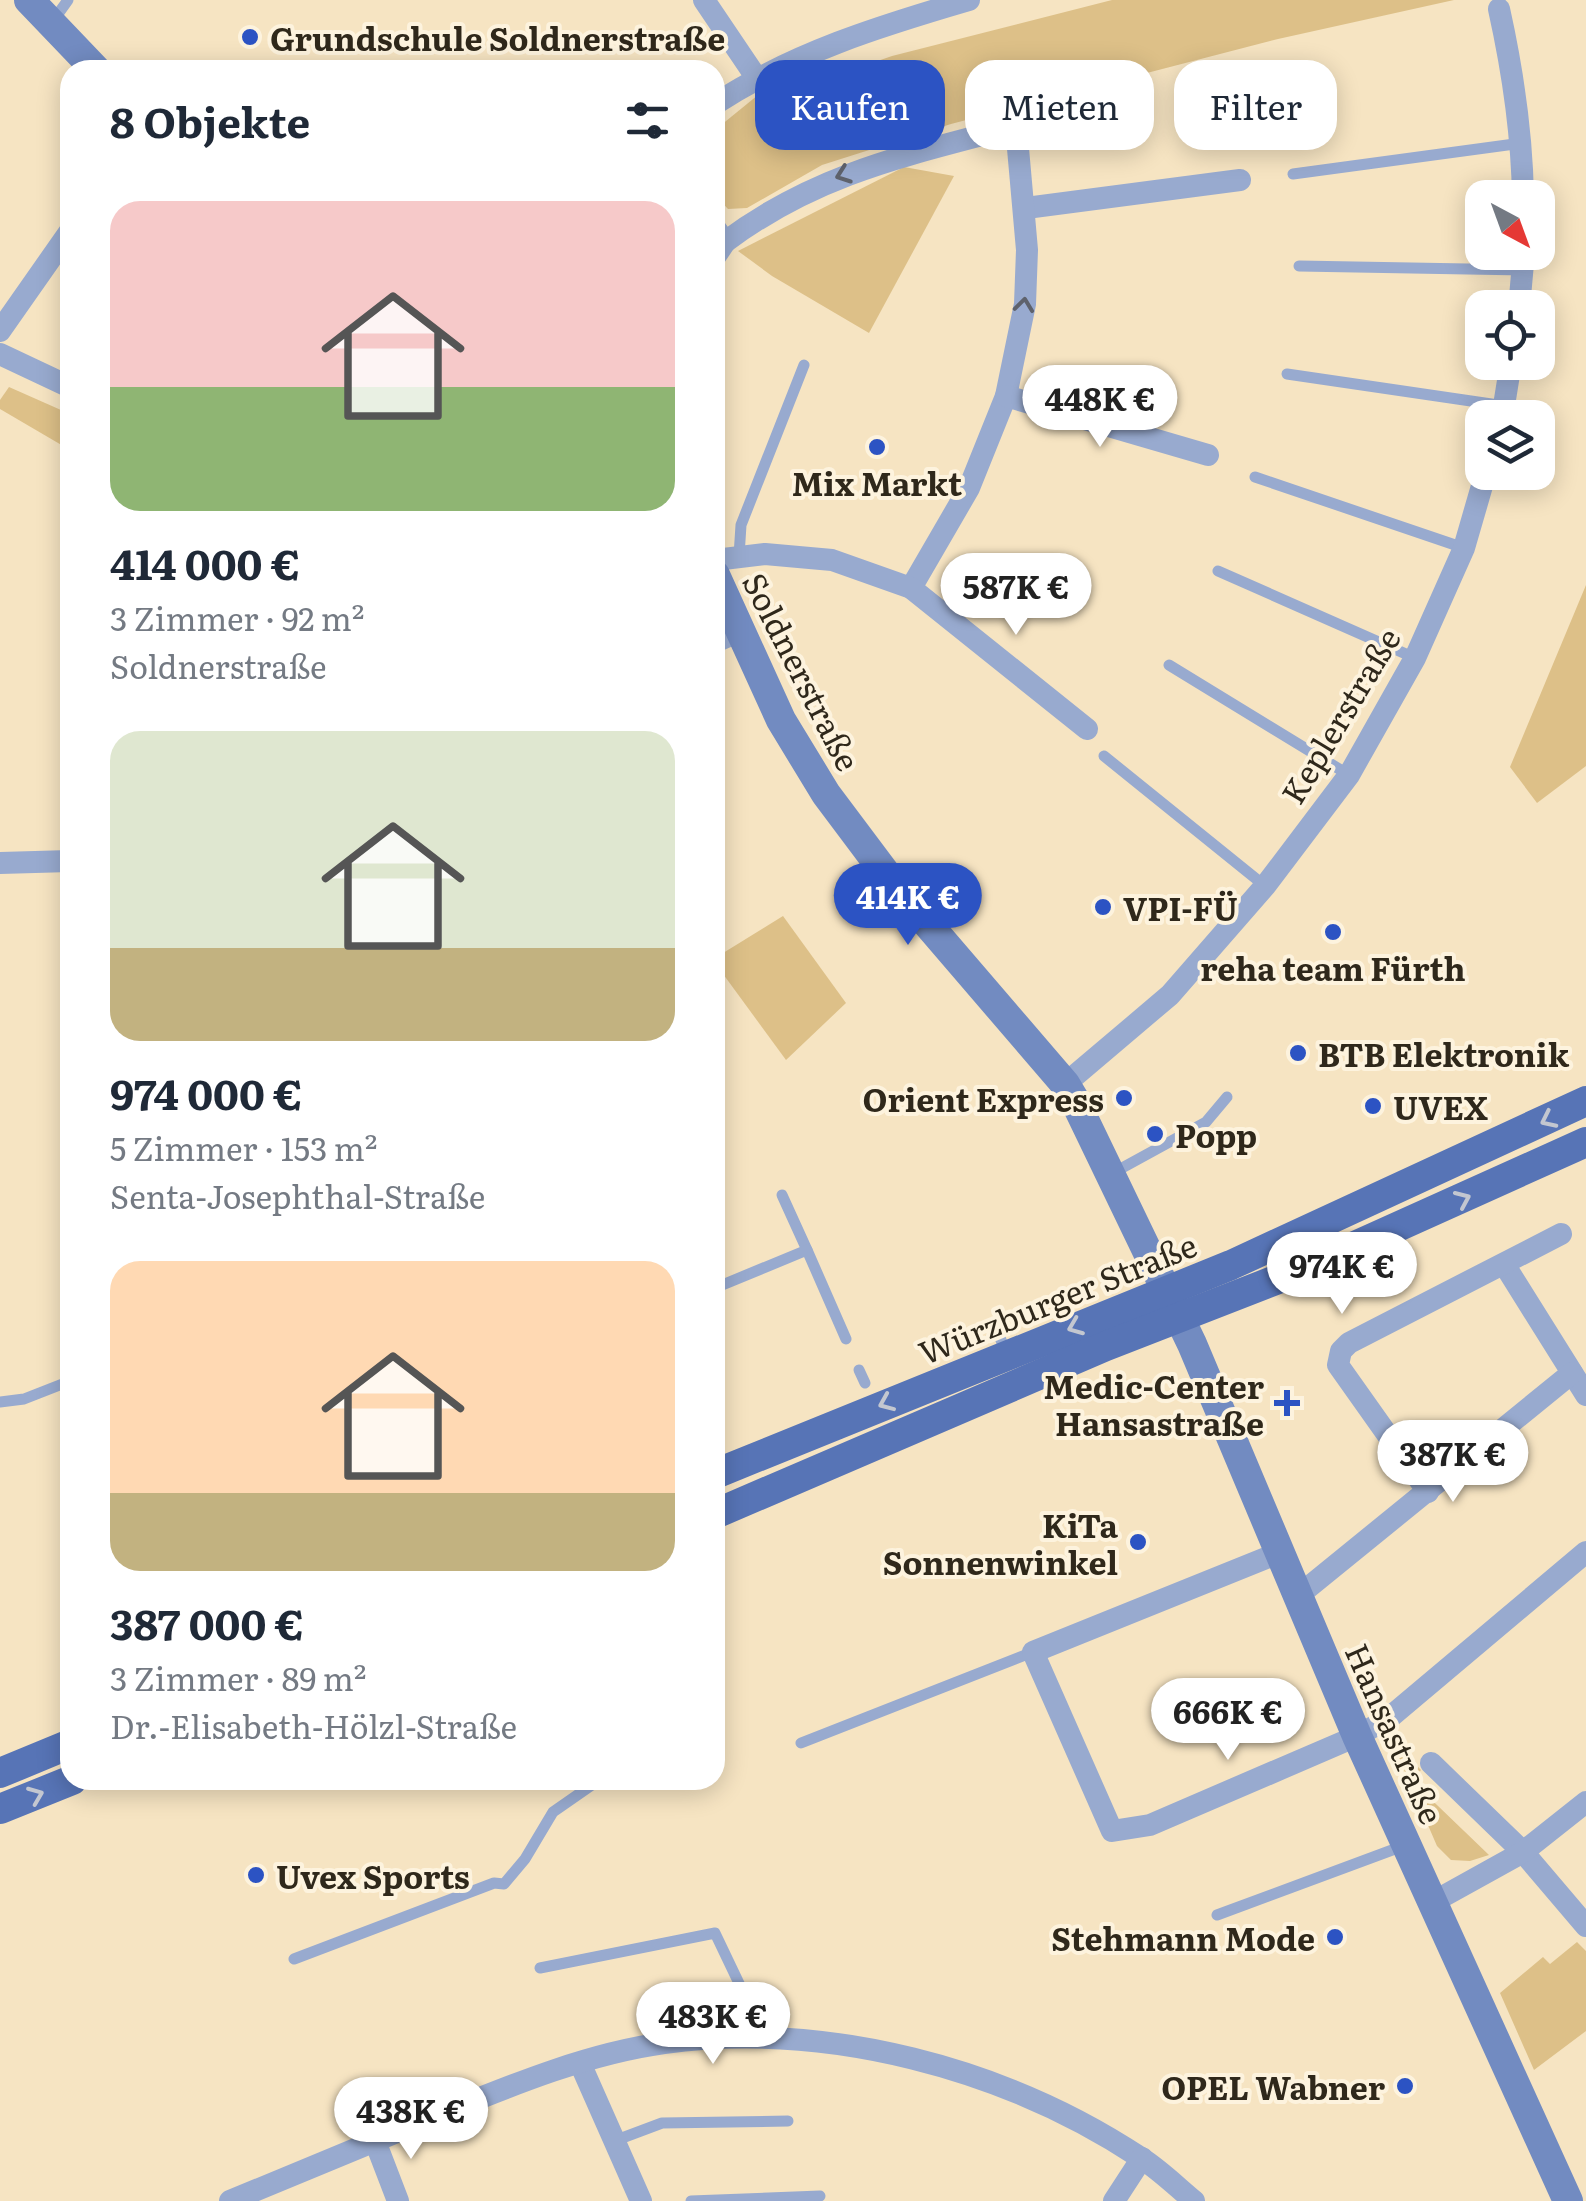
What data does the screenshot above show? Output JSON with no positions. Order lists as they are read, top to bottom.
{
  "streets": {
    "main road": ["Würzburger Straße"],
    "street": ["Soldnerstraße", "Keplerstraße", "Hansastraße"]
  },
  "crossings": [
    ["Soldnerstraße", "Keplerstraße"],
    ["Soldnerstraße", "Würzburger Straße"],
    ["Soldnerstraße", "Hansastraße"],
    ["Würzburger Straße", "Hansastraße"]
  ],
  "places": {
    "other": [
      "Grundschule Soldnerstraße",
      "Mix Markt",
      "VPI-FÜ",
      "reha team Fürth",
      "BTB Elektronik",
      "Orient Express",
      "UVEX",
      "Popp",
      "KiTa Sonnenwinkel",
      "Uvex Sports",
      "Stehmann Mode",
      "OPEL Wabner"
    ],
    "health": ["Medic-Center Hansastraße"]
  },
  "north": "bottom right",
  "page": {
    "chip": ["Kaufen", "Mieten", "Filter"],
    "heading": "8 Objekte",
    "list": [
      {
        "name": "414 000 €",
        "note": "3 Zimmer · 92 m² · Soldnerstraße"
      },
      {
        "name": "974 000 €",
        "note": "5 Zimmer · 153 m² · Senta-Josephthal-Straße"
      },
      {
        "name": "387 000 €",
        "note": "3 Zimmer · 89 m² · Dr.-Elisabeth-Hölzl-Straße"
      }
    ],
    "price": [
      "448K €",
      "587K €",
      "414K €",
      "974K €",
      "387K €",
      "666K €",
      "483K €",
      "438K €"
    ]
  }
}
